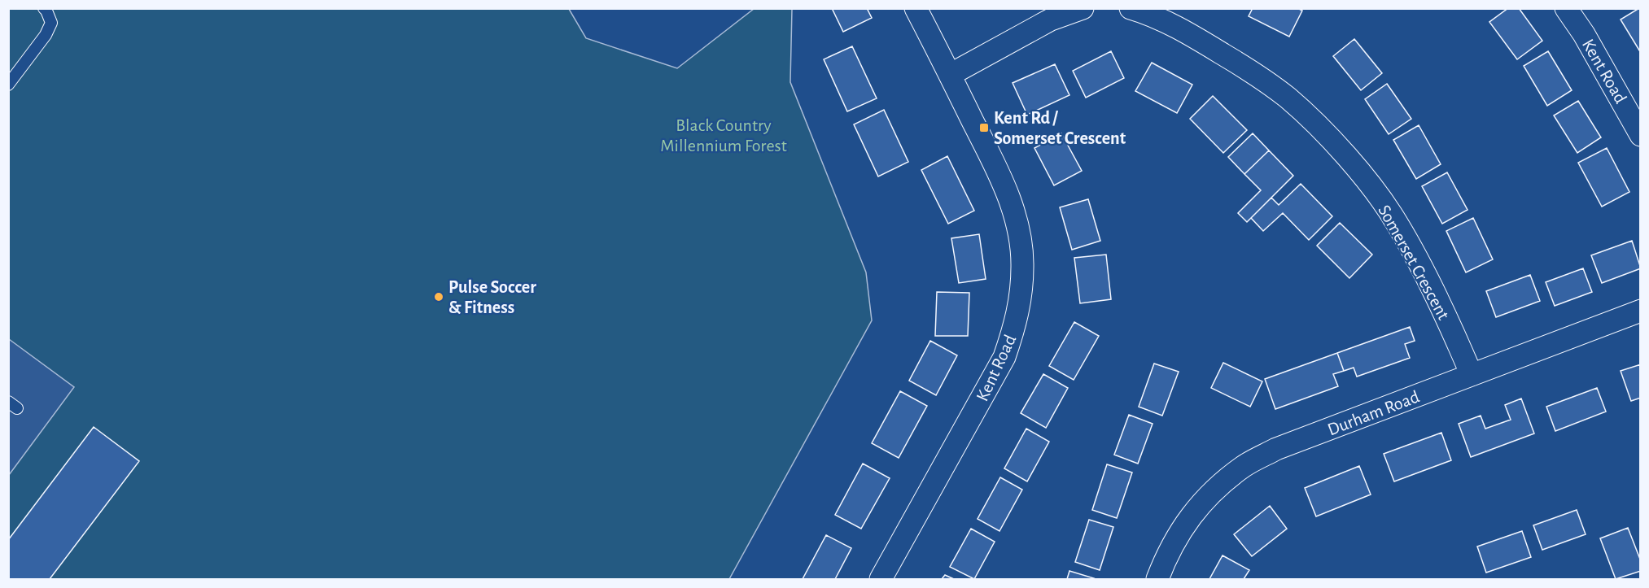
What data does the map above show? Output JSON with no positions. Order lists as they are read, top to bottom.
{
  "streets": {
    "street": ["Kent Road", "Somerset Crescent", "Durham Road"]
  },
  "crossings": [
    ["Somerset Crescent", "Durham Road"]
  ],
  "parks": ["Black Country Millennium Forest"],
  "places": {
    "transit": ["Kent Rd / Somerset Crescent"],
    "other": ["Pulse Soccer & Fitness"]
  }
}
